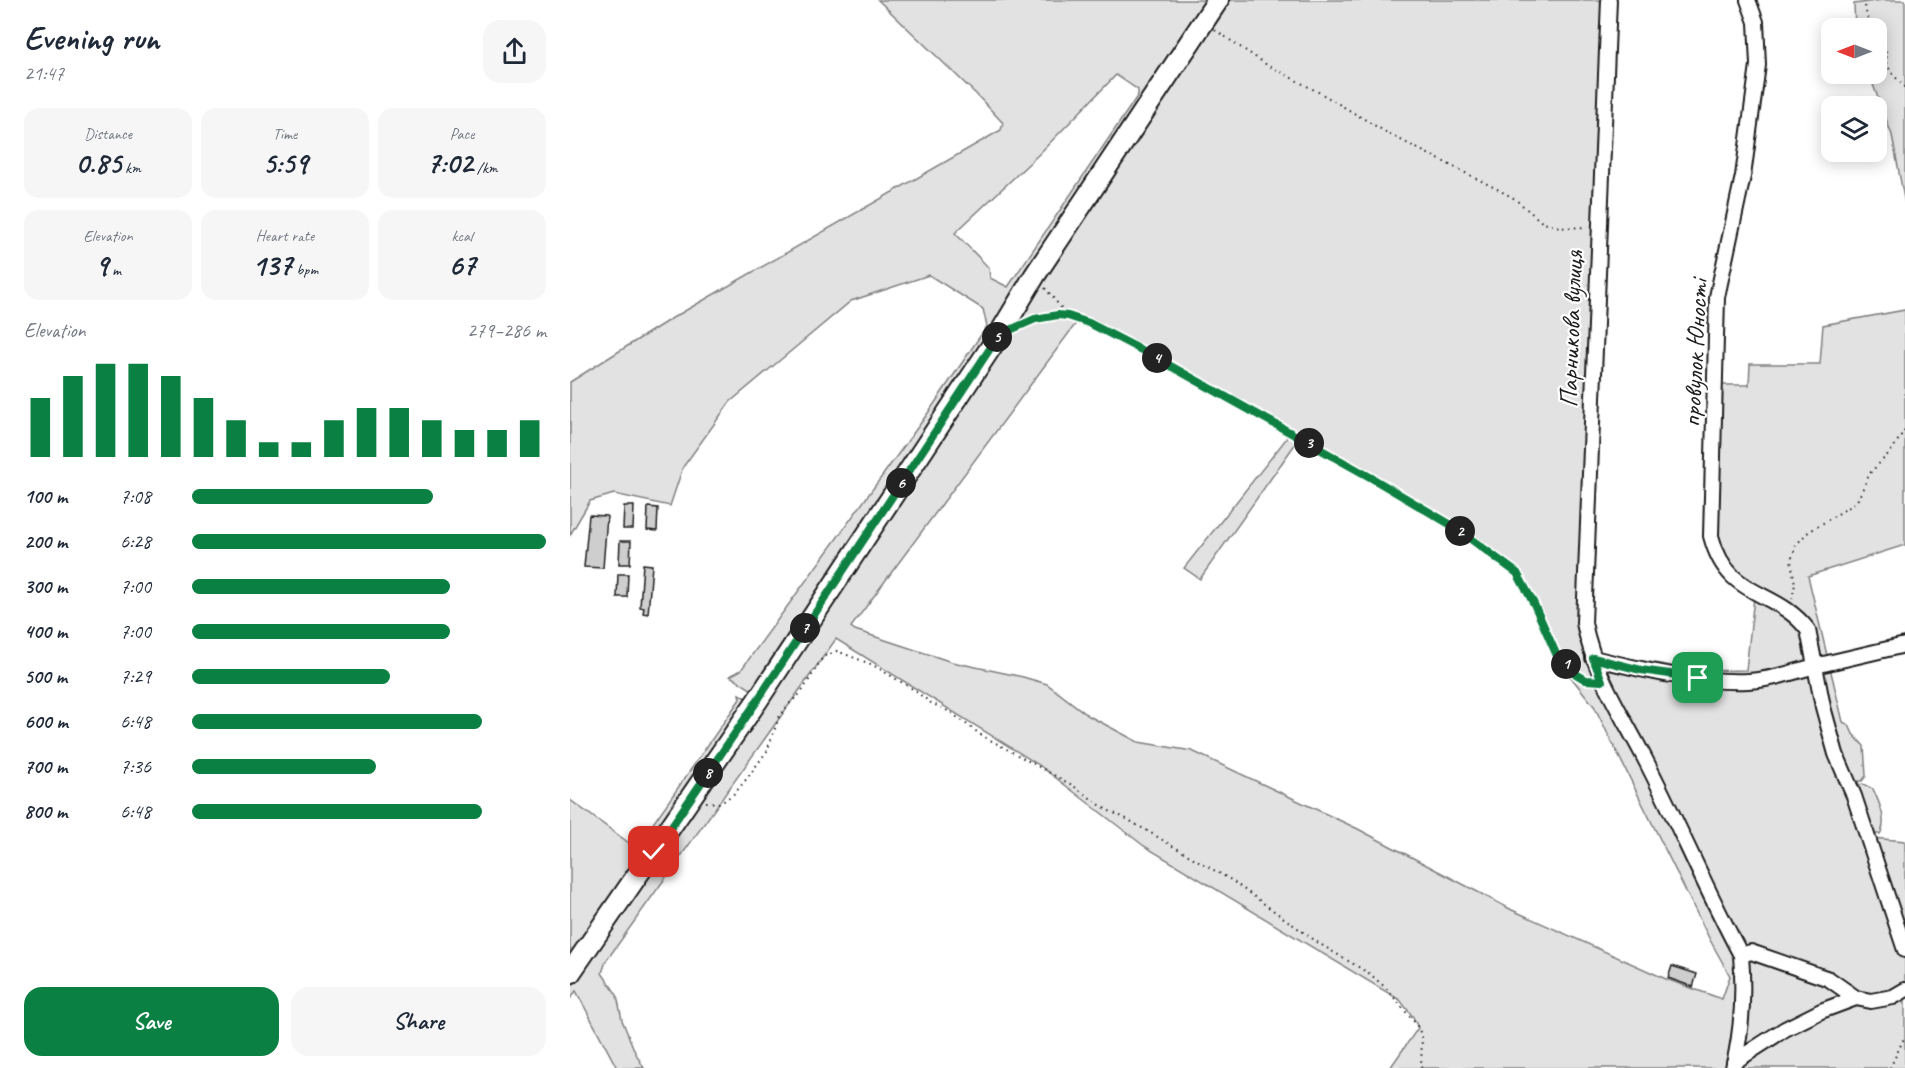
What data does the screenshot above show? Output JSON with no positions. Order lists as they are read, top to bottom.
{
  "streets": {
    "street": ["Парникова вулиця", "провулок Юності"]
  },
  "north": "left",
  "page": {
    "heading": ["Evening run", "21:47"],
    "stats": [
      ["Distance", "0.85 km"],
      ["Time", "5:59"],
      ["Pace", "7:02 /km"],
      ["Elevation", "9 m"],
      ["Heart rate", "137 bpm"],
      ["kcal", "67"]
    ],
    "chart": ["Elevation", "279–286 m"],
    "pins": [
      "5",
      "4",
      "3",
      "6",
      "2",
      "7",
      "1",
      "8"
    ],
    "list": [
      {
        "name": "100 m",
        "note": "7:08"
      },
      {
        "name": "200 m",
        "note": "6:28"
      },
      {
        "name": "300 m",
        "note": "7:00"
      },
      {
        "name": "400 m",
        "note": "7:00"
      },
      {
        "name": "500 m",
        "note": "7:29"
      },
      {
        "name": "600 m",
        "note": "6:48"
      },
      {
        "name": "700 m",
        "note": "7:36"
      },
      {
        "name": "800 m",
        "note": "6:48"
      }
    ],
    "buttons": ["Save", "Share"]
  }
}
